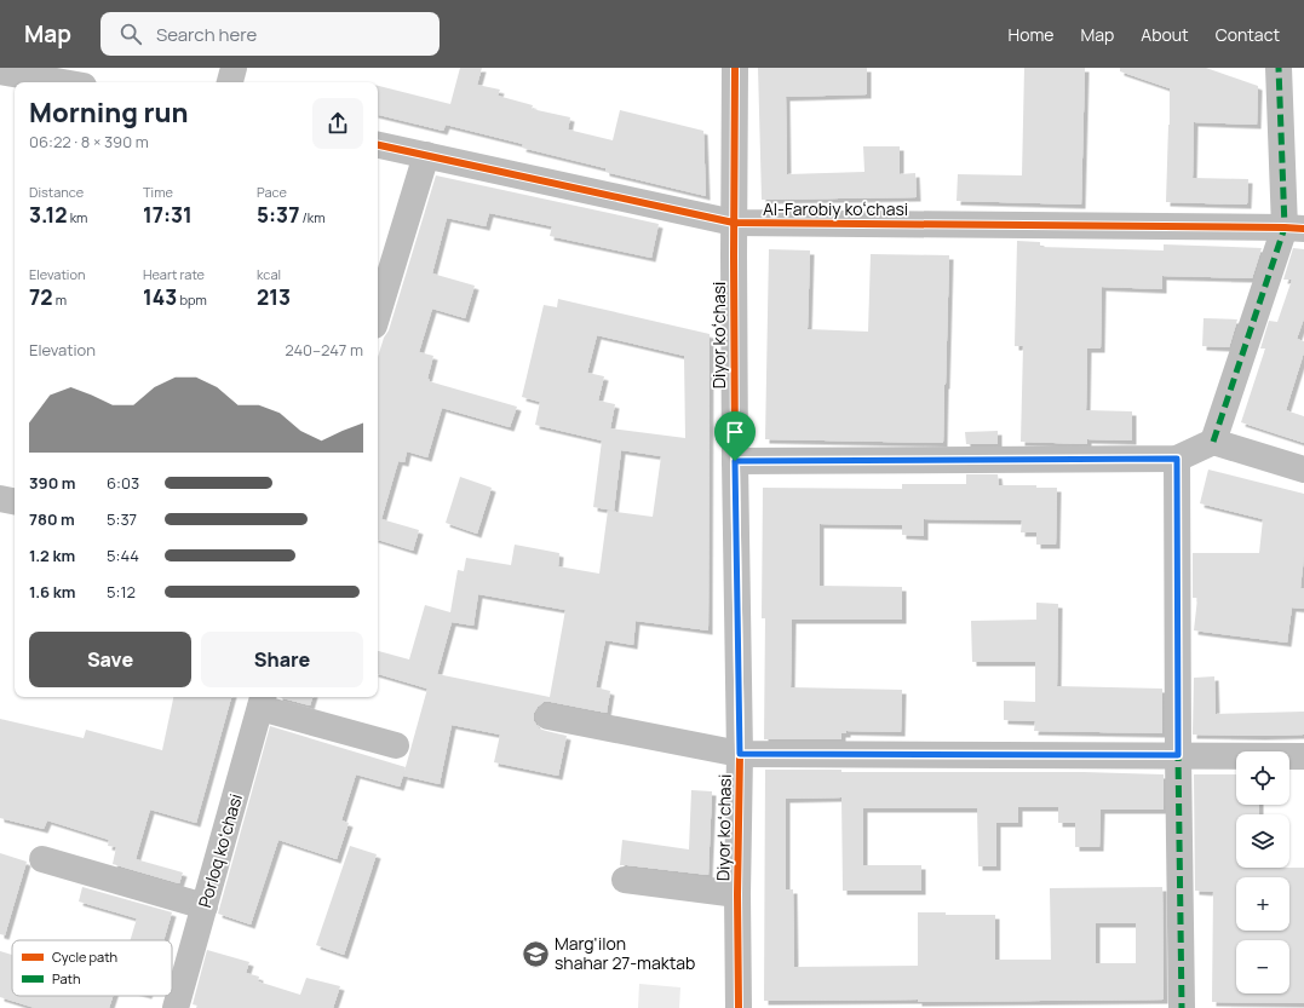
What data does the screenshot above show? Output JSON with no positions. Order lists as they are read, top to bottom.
{
  "streets": {
    "street": ["Al-Farobiy koʻchasi", "Diyor koʻchasi", "Porloq koʻchasi"]
  },
  "crossings": [
    ["Al-Farobiy koʻchasi", "Diyor koʻchasi"]
  ],
  "places": {
    "school or university": ["Marg'ilon shahar 27-maktab"]
  },
  "legend": ["Cycle path", "Path"],
  "page": {
    "header": "Map",
    "search": "Search here",
    "nav": [
      "Home",
      "Map",
      "About",
      "Contact"
    ],
    "heading": ["Morning run", "06:22 · 8 × 390 m"],
    "stats": [
      ["Distance", "3.12 km"],
      ["Time", "17:31"],
      ["Pace", "5:37 /km"],
      ["Elevation", "72 m"],
      ["Heart rate", "143 bpm"],
      ["kcal", "213"]
    ],
    "chart": ["Elevation", "240–247 m"],
    "list": [
      {
        "name": "390 m",
        "note": "6:03"
      },
      {
        "name": "780 m",
        "note": "5:37"
      },
      {
        "name": "1.2 km",
        "note": "5:44"
      },
      {
        "name": "1.6 km",
        "note": "5:12"
      }
    ],
    "buttons": ["Save", "Share"],
    "map_buttons": ["+", "−"]
  }
}
